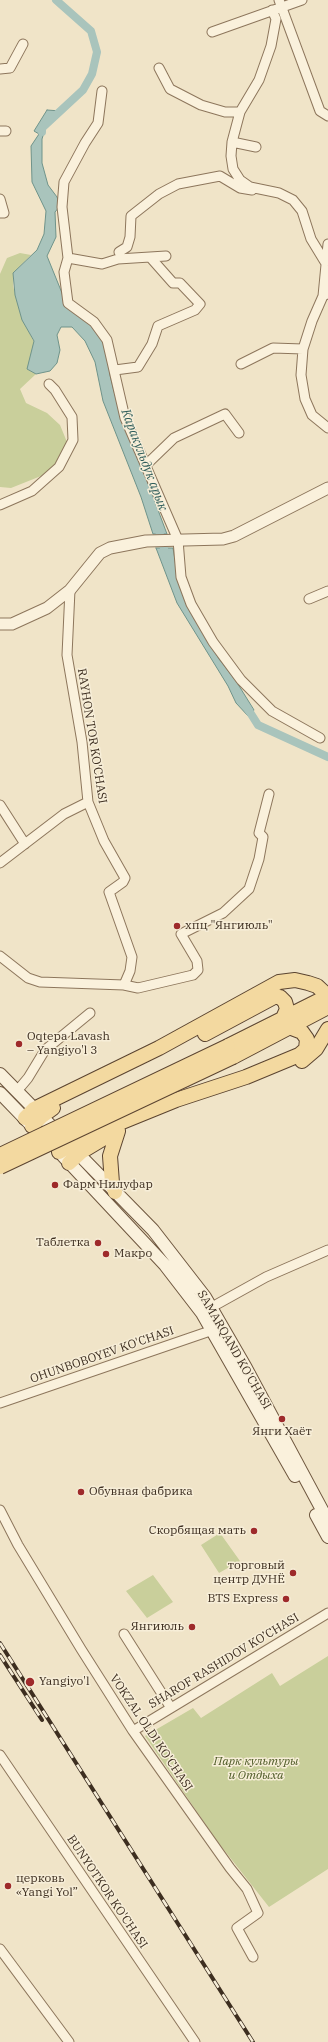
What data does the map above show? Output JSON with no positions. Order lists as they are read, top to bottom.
{
  "streets": {
    "main road": ["SAMARQAND KO'CHASI"],
    "street": [
      "RAYHON TOR KO'CHASI",
      "OHUNBOBOYEV KO'CHASI",
      "SHAROF RASHIDOV KO’CHASI",
      "VOKZAL OLDI KO'CHASI",
      "BUNYOTKOR KO'CHASI"
    ]
  },
  "crossings": [
    ["SAMARQAND KO'CHASI", "OHUNBOBOYEV KO'CHASI"],
    ["SHAROF RASHIDOV KO’CHASI", "VOKZAL OLDI KO'CHASI"]
  ],
  "water": ["Каракульдук арык"],
  "parks": ["Парк культуры и Отдыха"],
  "places": [
    "хпц \"Янгиюль\"",
    "Oqtepa Lavash – Yangiyo'l 3",
    "Фарм Нилуфар",
    "Таблетка",
    "Макро",
    "Янги Хаёт",
    "Обувная фабрика",
    "Скорбящая мать",
    "торговый центр ДУНЁ",
    "BTS Express",
    "Янгиюль",
    "Yangiyo'l",
    "церковь «Yangi Yol”"
  ]
}
